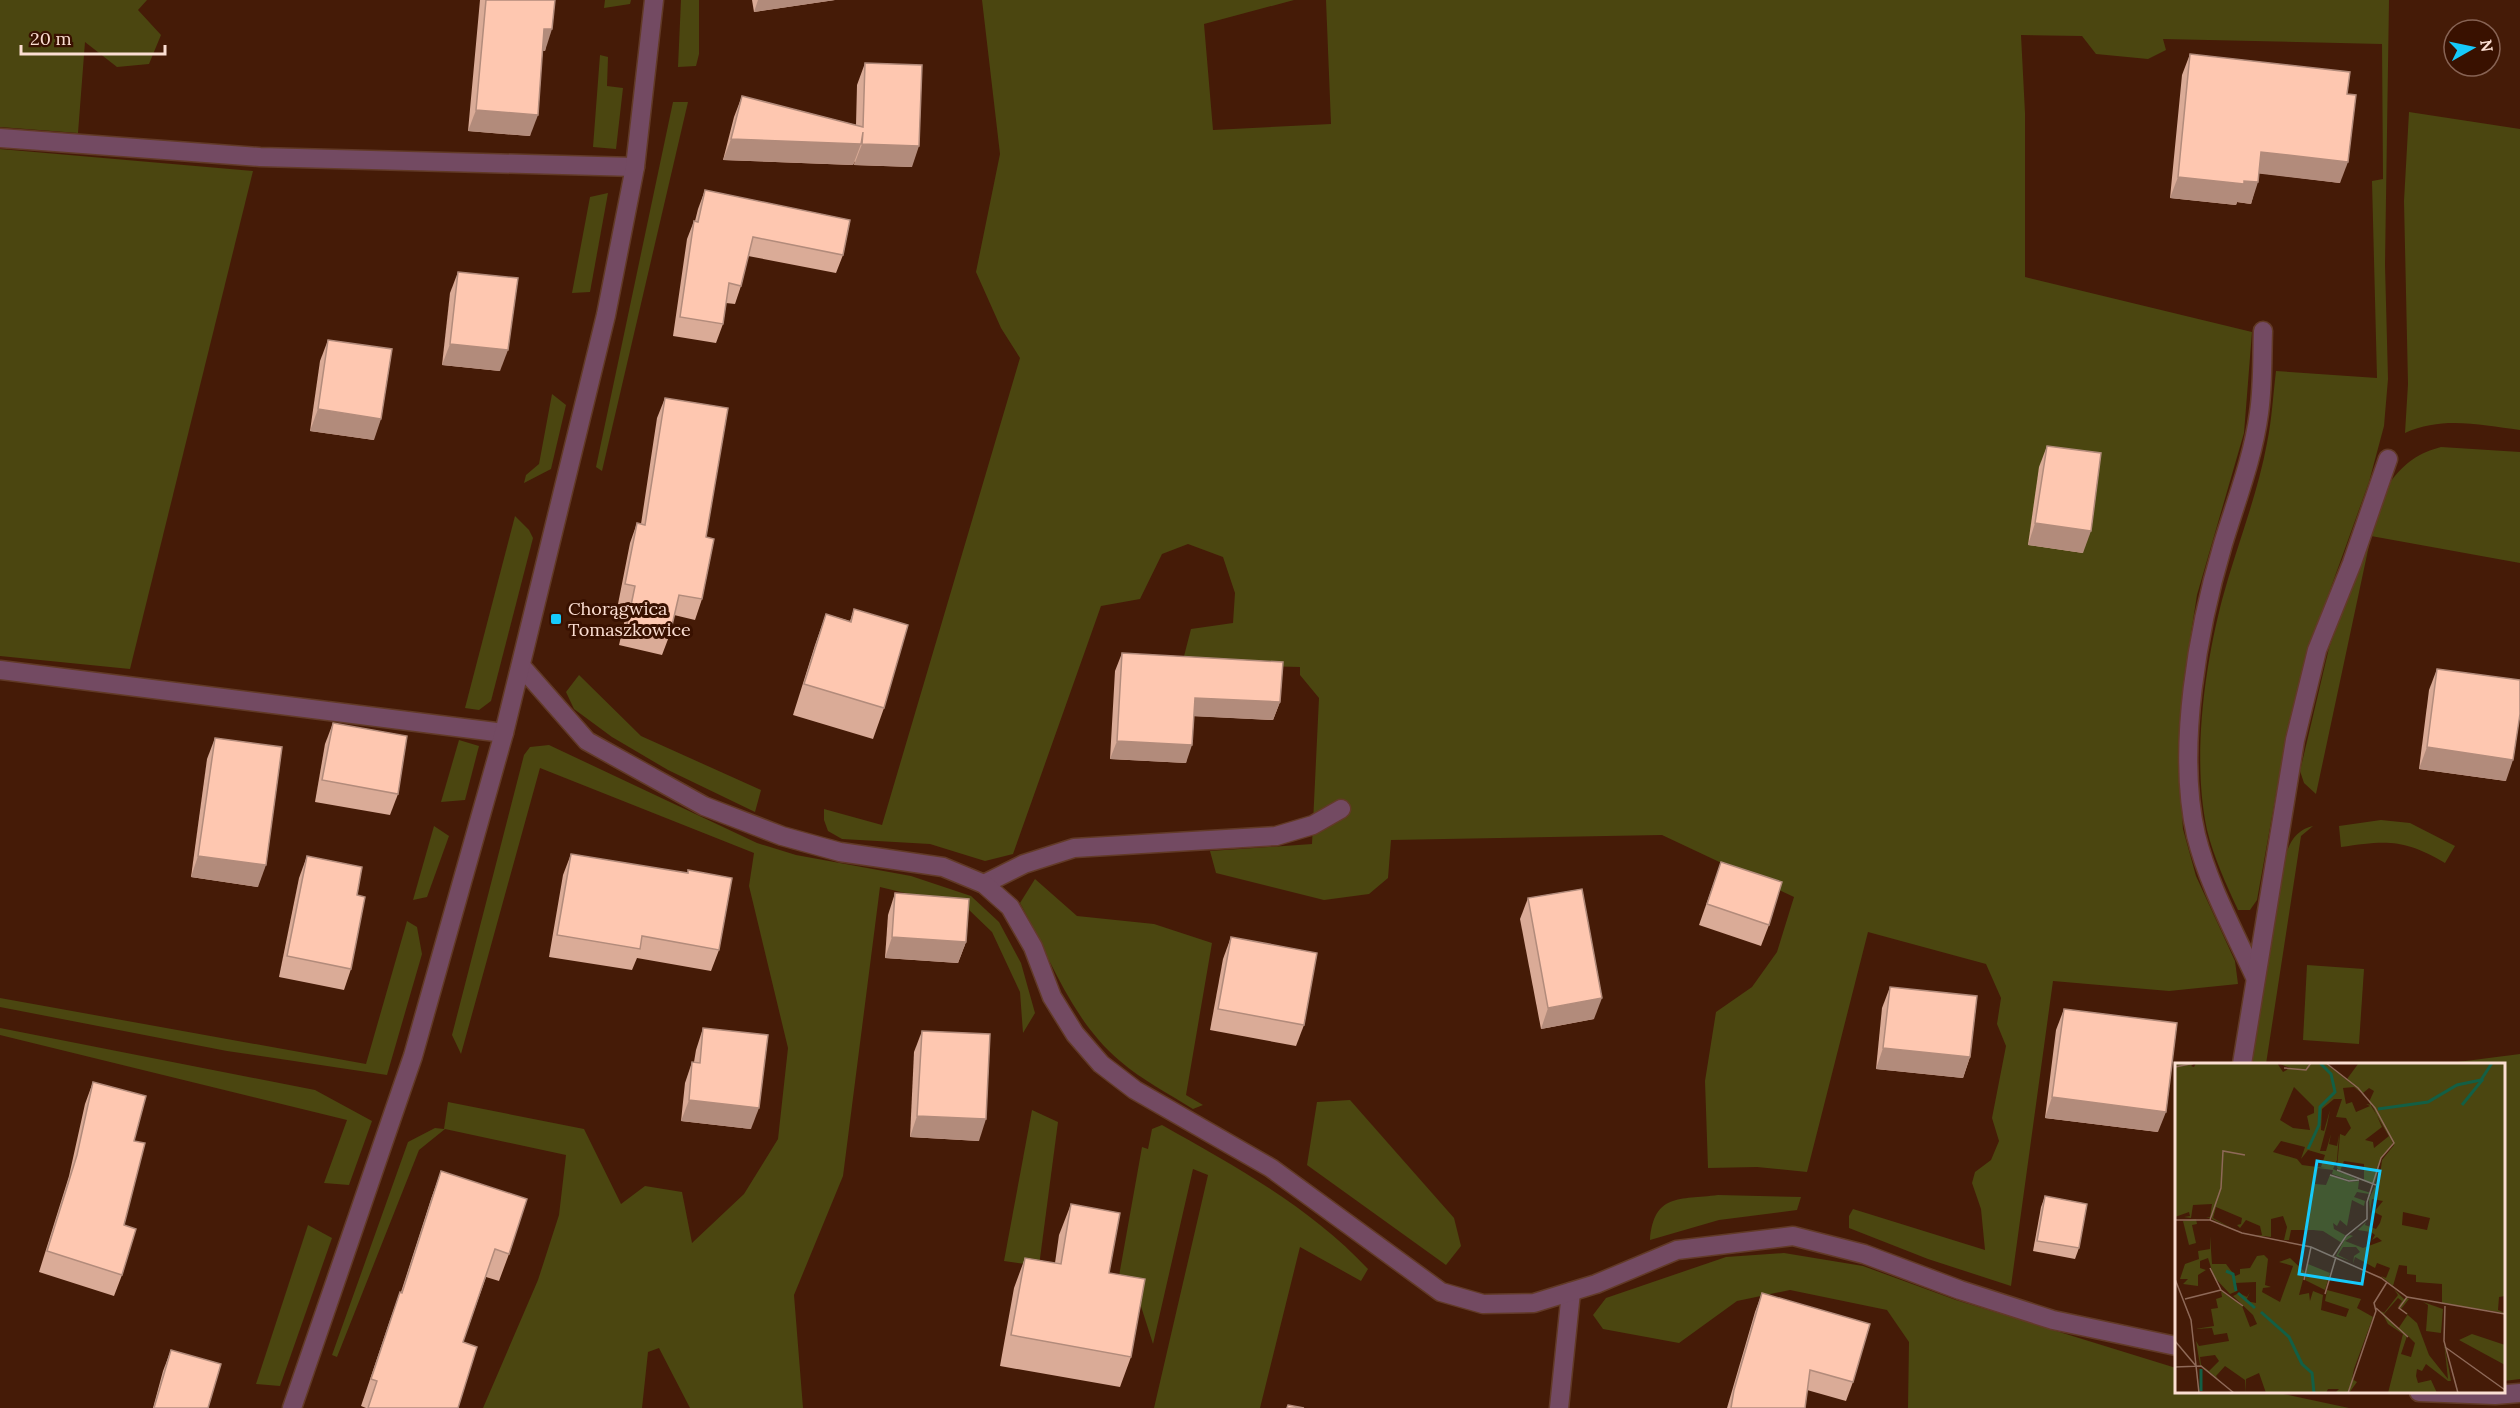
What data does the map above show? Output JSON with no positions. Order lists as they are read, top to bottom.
{
  "places": {
    "transit": ["Chorągwica Tomaszkowice"]
  },
  "scale_bar": "20 m",
  "north": "right"
}
